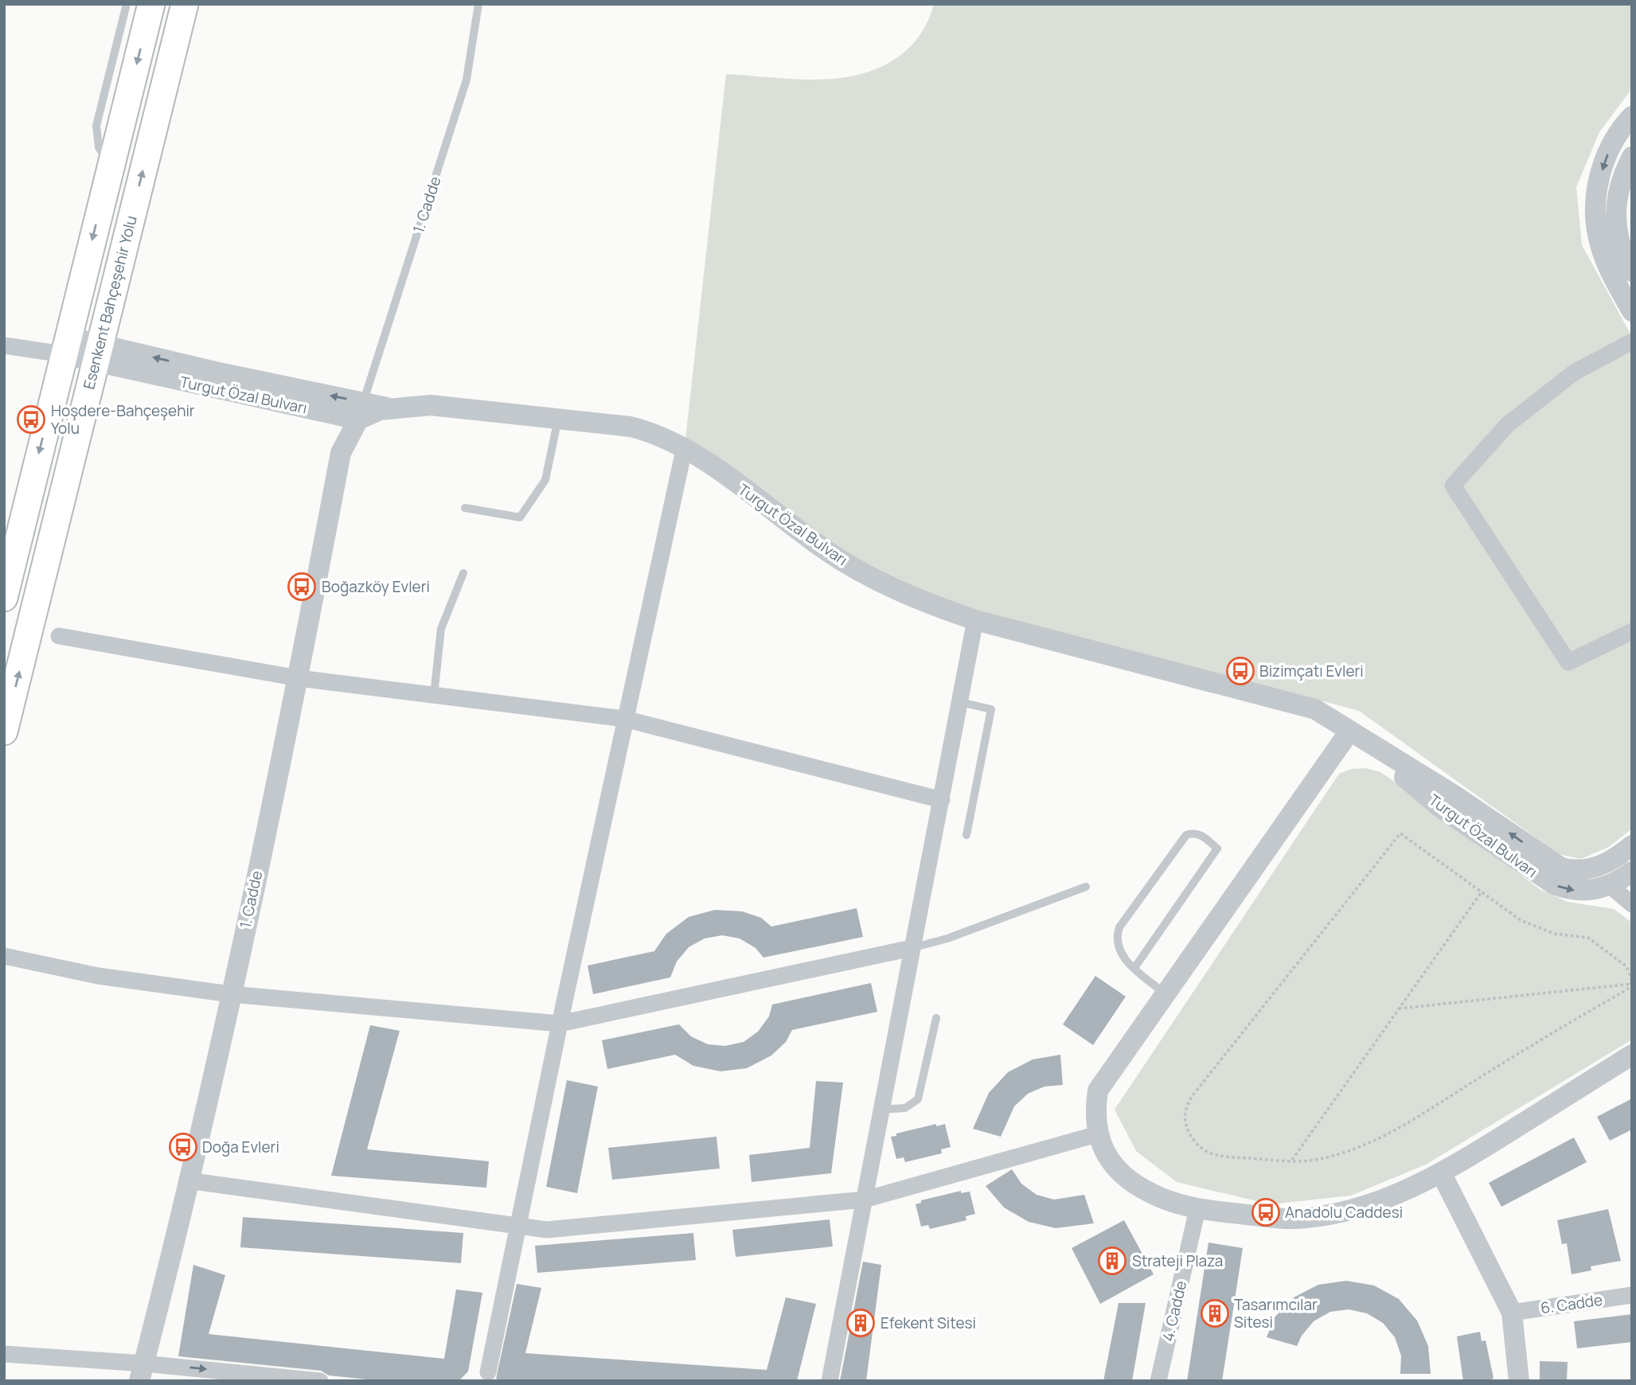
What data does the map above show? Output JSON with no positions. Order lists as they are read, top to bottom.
{
  "streets": {
    "main road": ["Esenkent Bahçeşehir Yolu"],
    "street": [
      "1. Cadde",
      "Turgut Özal Bulvarı",
      "6. Cadde",
      "4. Cadde"
    ]
  },
  "crossings": [
    ["1. Cadde", "Turgut Özal Bulvarı"],
    ["Esenkent Bahçeşehir Yolu", "Turgut Özal Bulvarı"]
  ],
  "places": {
    "bus stop": [
      "Hoşdere-Bahçeşehir Yolu",
      "Boğazköy Evleri",
      "Bizimçatı Evleri",
      "Doğa Evleri",
      "Anadolu Caddesi"
    ],
    "building": ["Strateji Plaza", "Tasarımcılar Sitesi", "Efekent Sitesi"]
  }
}
